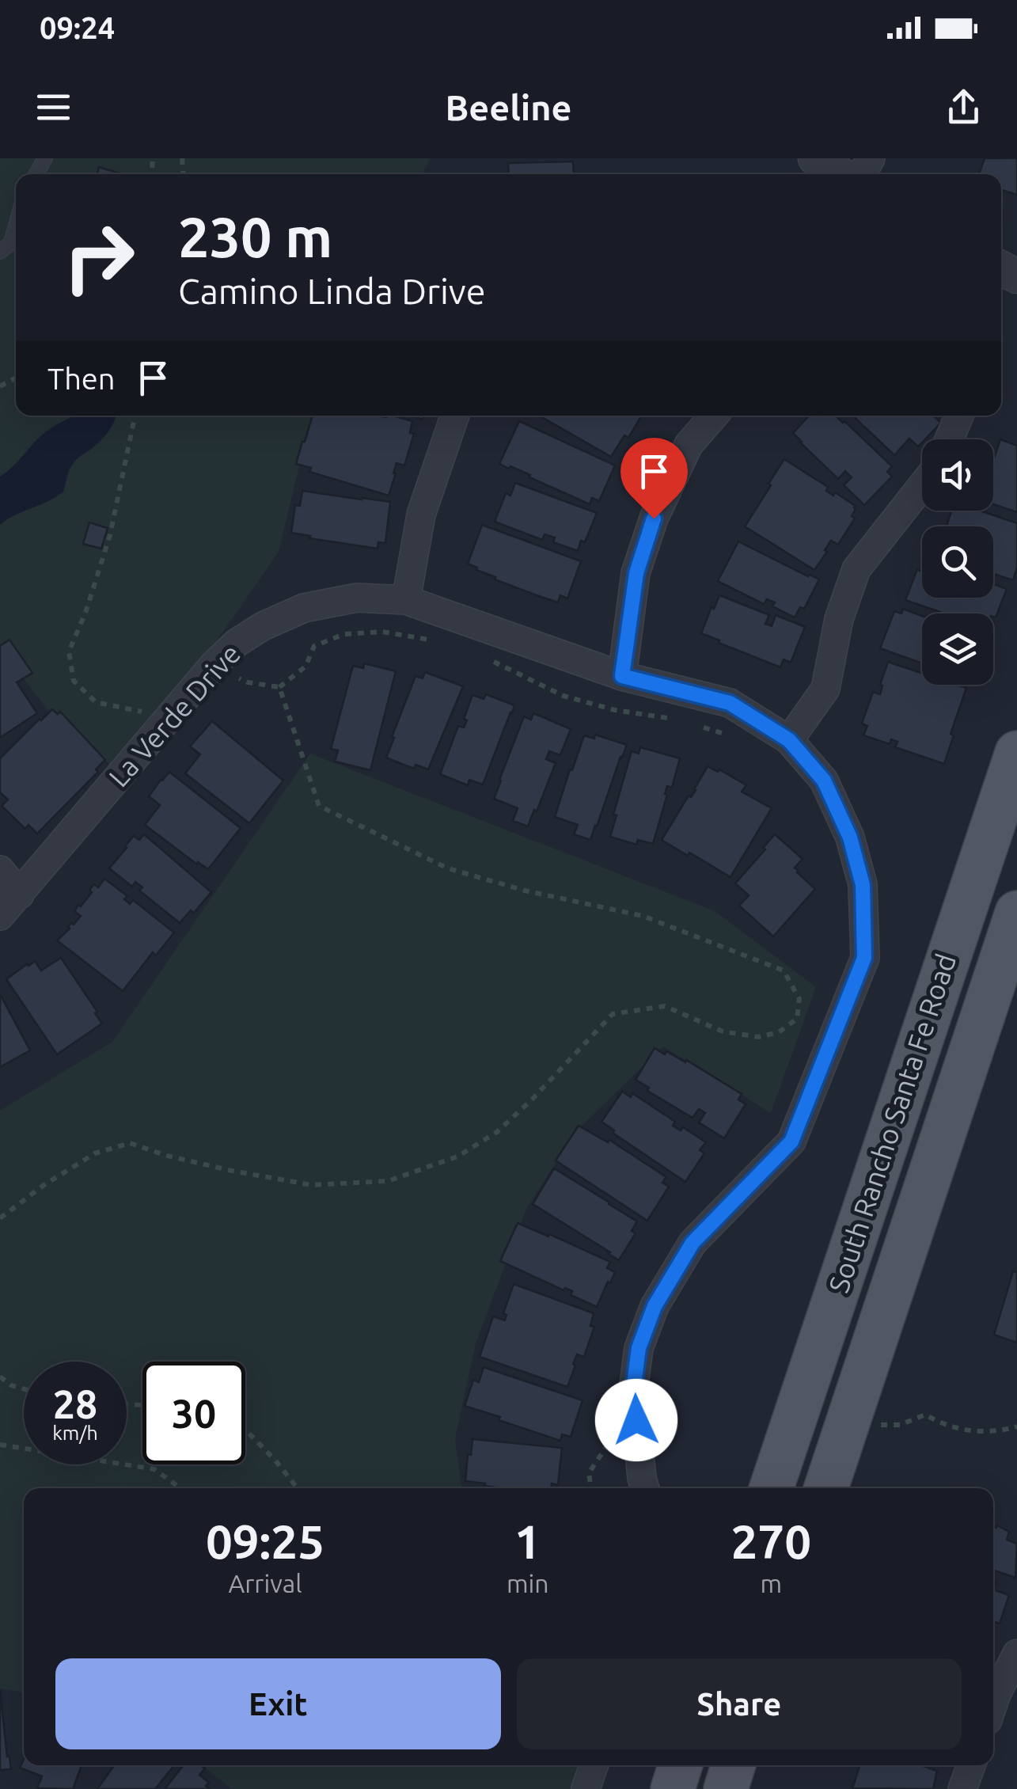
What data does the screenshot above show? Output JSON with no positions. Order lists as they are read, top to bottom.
{
  "streets": {
    "main road": ["South Rancho Santa Fe Road"],
    "street": ["La Verde Drive"]
  },
  "page": {
    "status": "09:24",
    "header": "Beeline",
    "turn": ["230 m", "Camino Linda Drive"],
    "then": "Then",
    "speed": "28 km/h",
    "limit": "30",
    "eta": [
      "09:25",
      "Arrival",
      "1",
      "min",
      "270",
      "m"
    ],
    "buttons": ["Exit", "Share"]
  }
}
